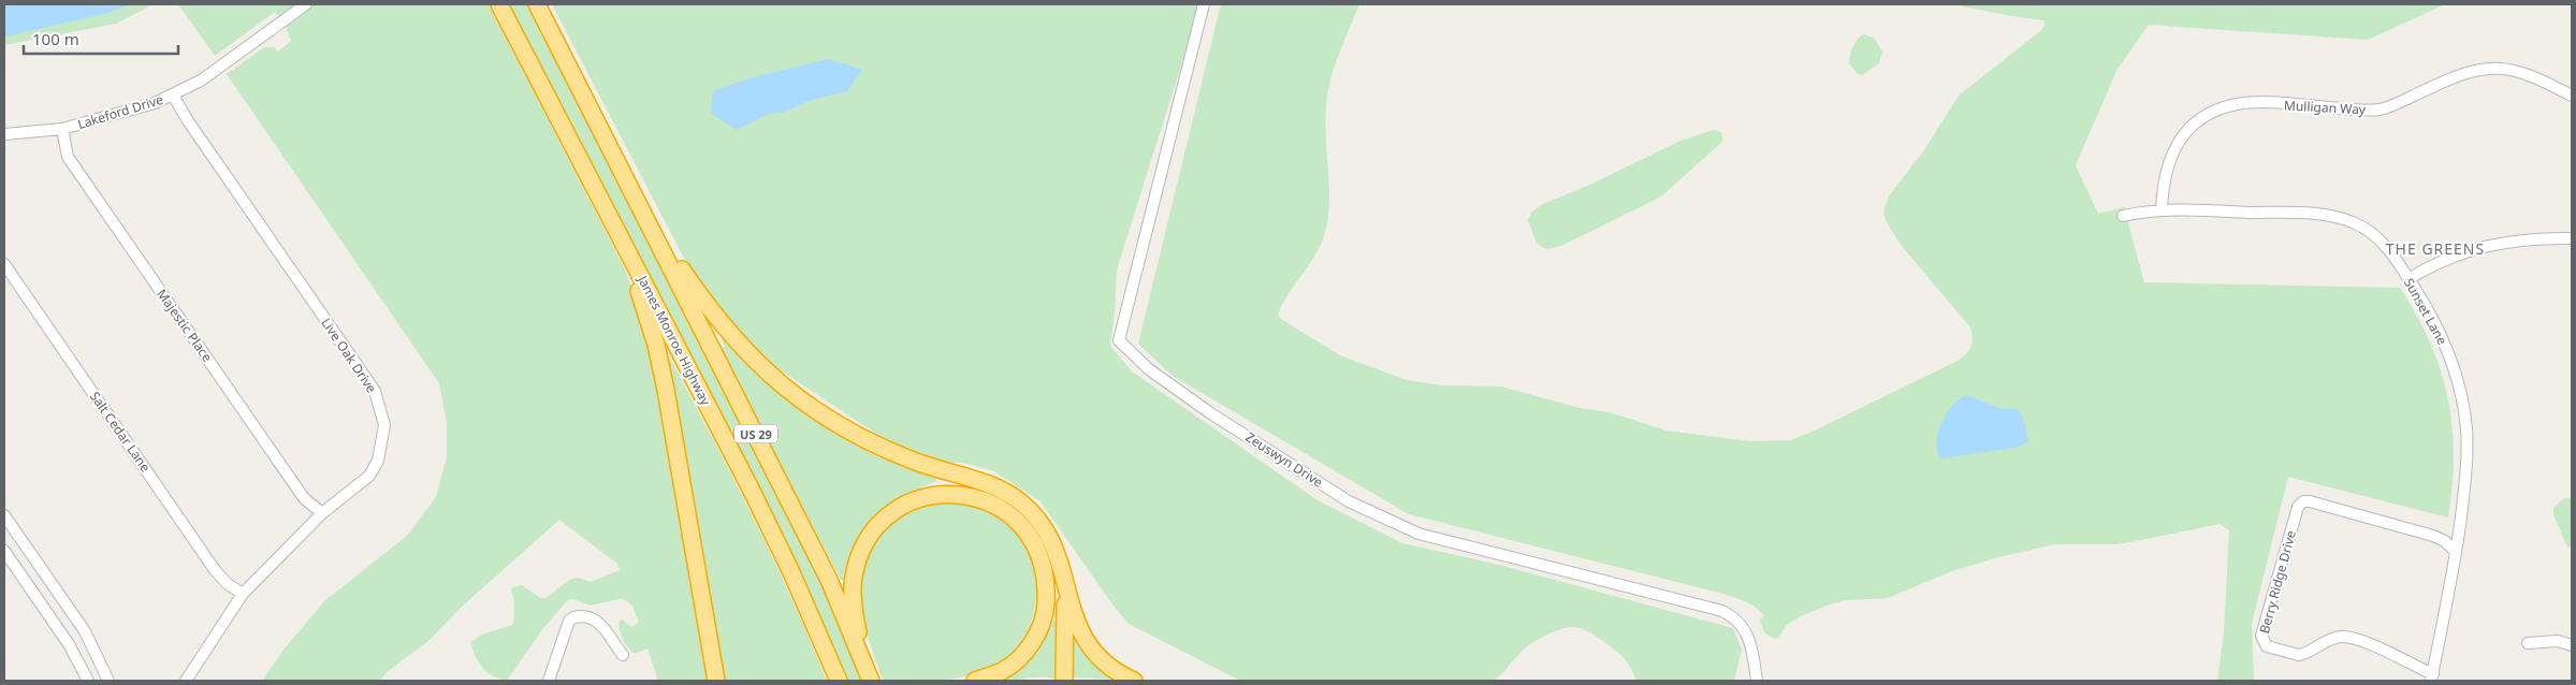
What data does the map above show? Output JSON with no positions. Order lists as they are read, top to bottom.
{
  "streets": {
    "highway": ["James Monroe Highway", "US 29"],
    "street": [
      "Mulligan Way",
      "Lakeford Drive",
      "Sunset Lane",
      "Majestic Place",
      "Live Oak Drive",
      "Salt Cedar Lane",
      "Zeuswyn Drive",
      "Berry Ridge Drive"
    ]
  },
  "crossings": [
    ["Mulligan Way", "Sunset Lane"],
    ["Lakeford Drive", "Majestic Place"],
    ["Lakeford Drive", "Live Oak Drive"],
    ["Sunset Lane", "Berry Ridge Drive"],
    ["Majestic Place", "Live Oak Drive"],
    ["Live Oak Drive", "Salt Cedar Lane"]
  ],
  "districts": ["THE GREENS"],
  "scale_bar": "100 m"
}
